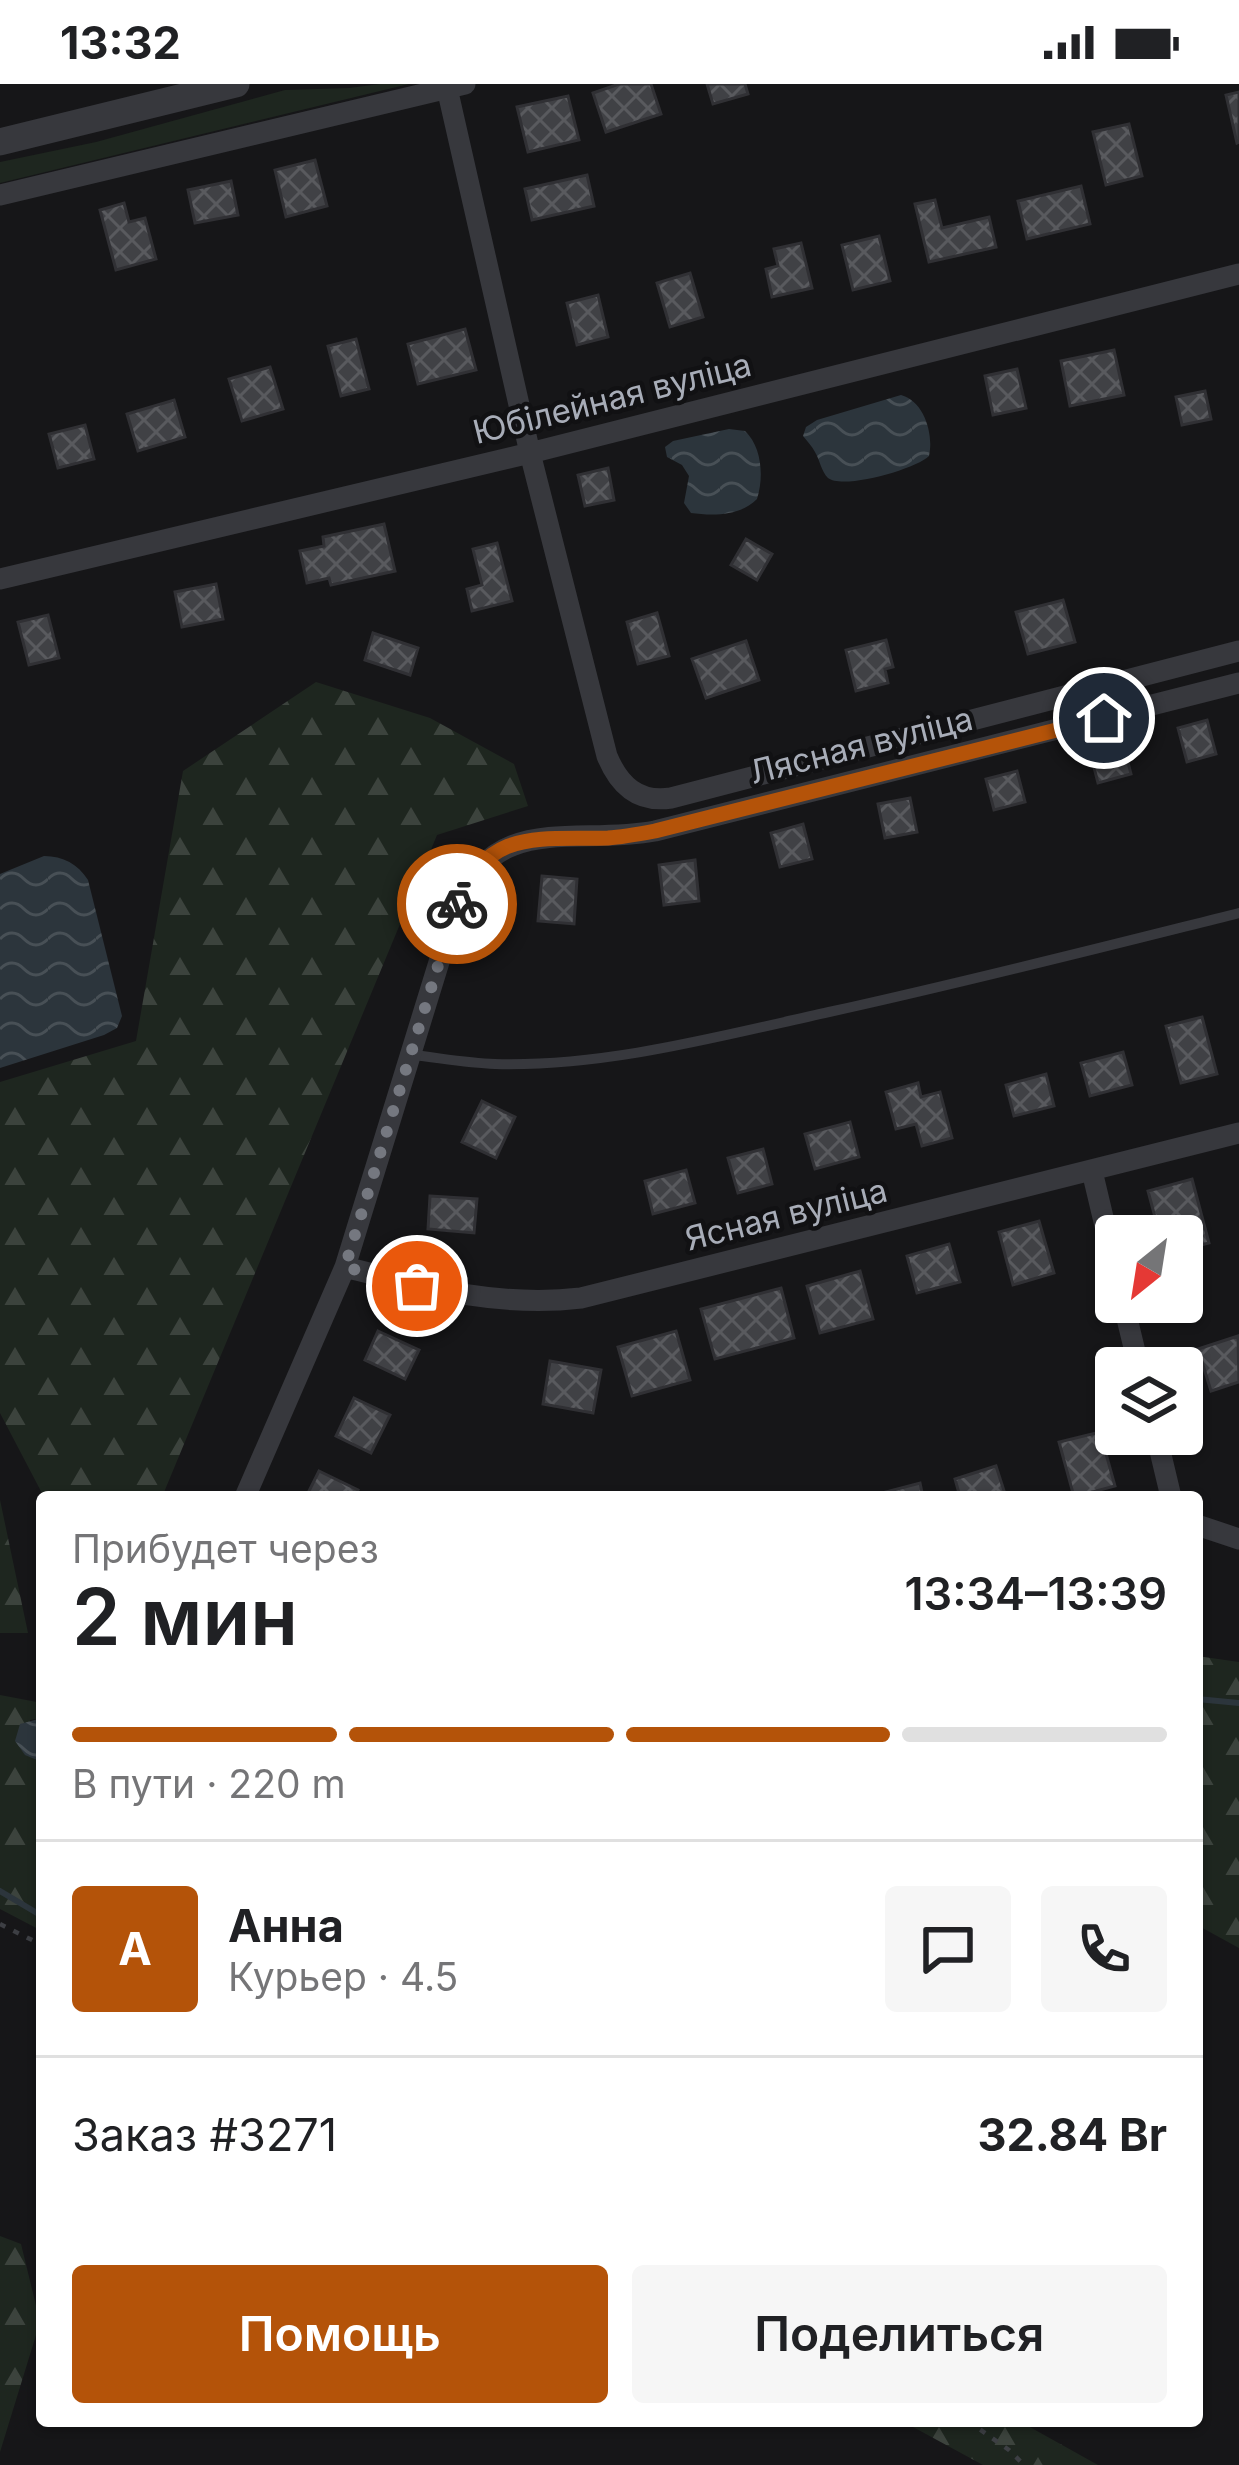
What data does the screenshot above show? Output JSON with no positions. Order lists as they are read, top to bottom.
{
  "streets": {
    "street": ["Юбілейная вуліца", "Лясная вуліца", "Ясная вуліца"]
  },
  "crossings": [
    ["Юбілейная вуліца", "Лясная вуліца"]
  ],
  "north": "bottom left",
  "page": {
    "status": "13:32",
    "heading": ["2 мин", "Прибудет через", "13:34–13:39"],
    "panel": [
      "Анна",
      "Курьер · 4.5",
      "Заказ #3271",
      "32.84 Br"
    ],
    "bar": "В пути · 220 m",
    "round": "А",
    "buttons": ["Помощь", "Поделиться"]
  }
}
